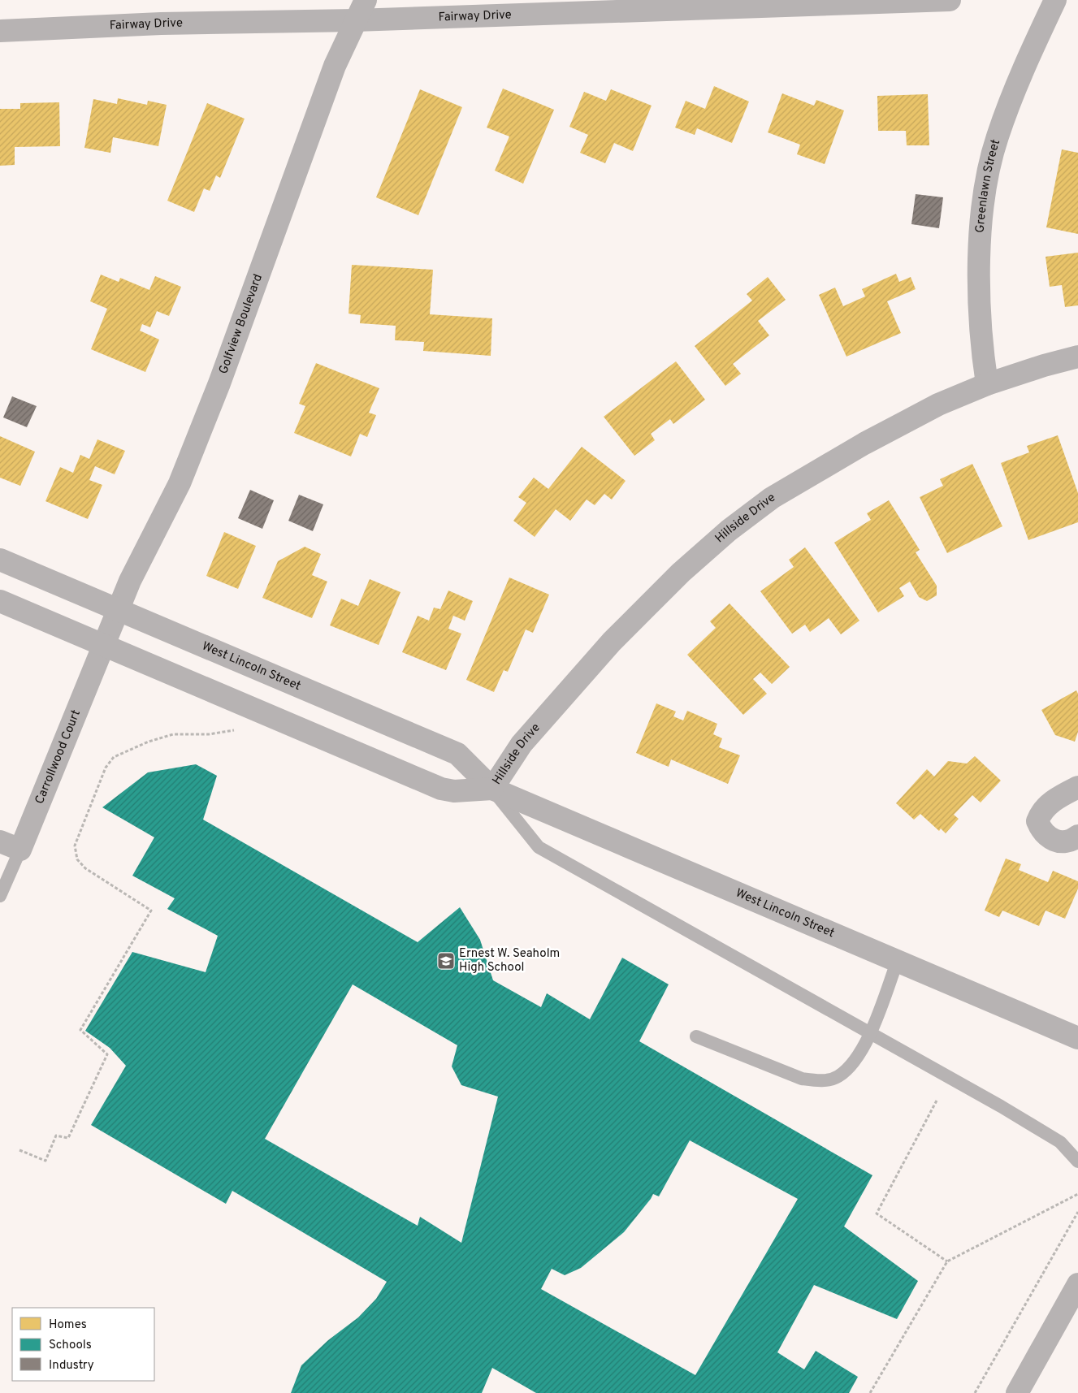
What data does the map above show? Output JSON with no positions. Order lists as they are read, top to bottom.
{
  "streets": {
    "street": [
      "Fairway Drive",
      "Greenlawn Street",
      "Golfview Boulevard",
      "Hillside Drive",
      "West Lincoln Street",
      "Carrollwood Court"
    ]
  },
  "crossings": [
    ["Fairway Drive", "Golfview Boulevard"],
    ["Greenlawn Street", "Hillside Drive"],
    ["Golfview Boulevard", "West Lincoln Street"],
    ["Golfview Boulevard", "Carrollwood Court"],
    ["Hillside Drive", "West Lincoln Street"],
    ["West Lincoln Street", "Carrollwood Court"]
  ],
  "places": {
    "school or university": ["Ernest W. Seaholm High School"]
  },
  "legend": ["Homes", "Schools", "Industry"]
}
